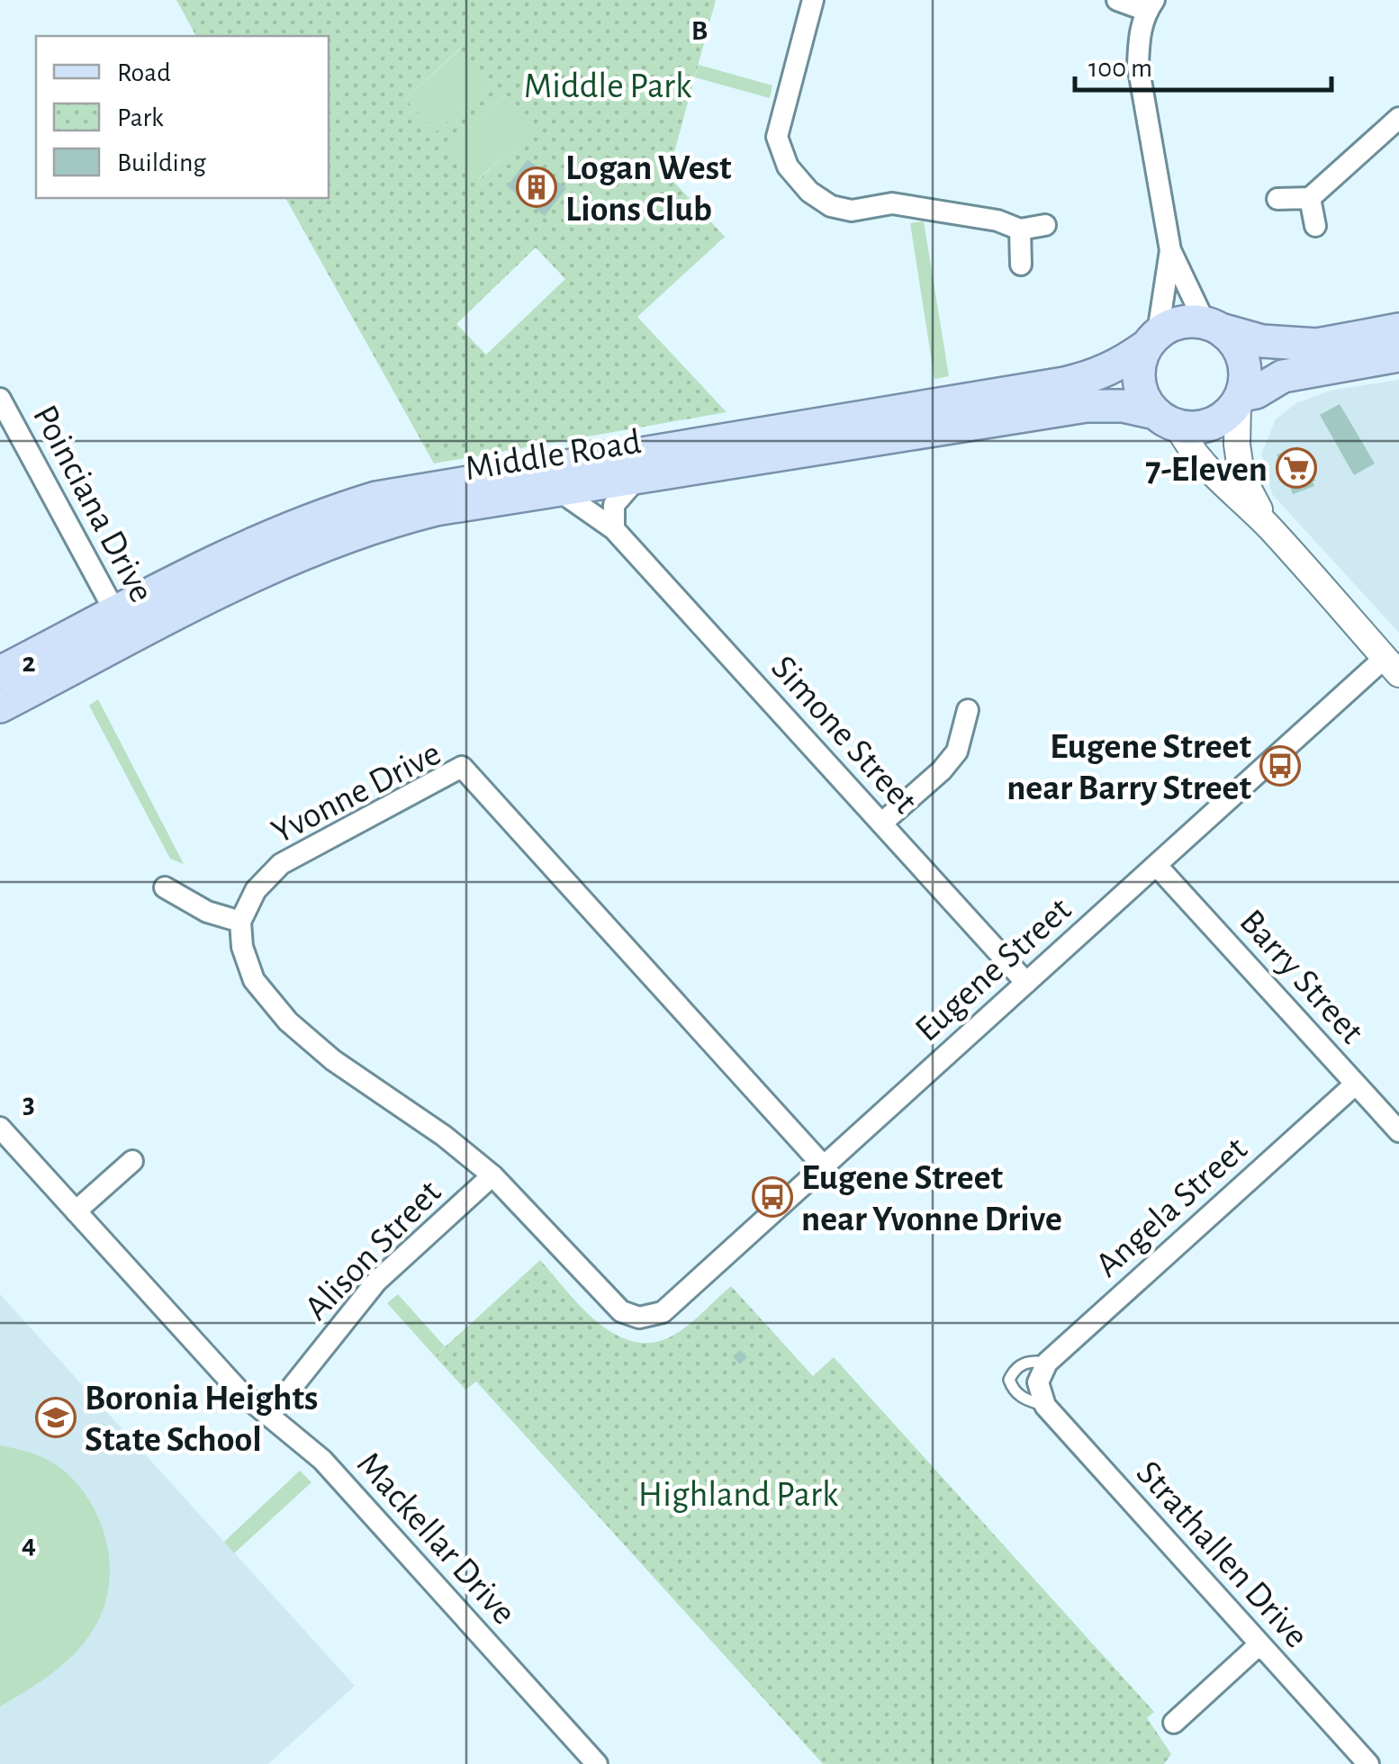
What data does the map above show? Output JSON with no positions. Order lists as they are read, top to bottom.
{
  "streets": {
    "main road": ["Middle Road"],
    "street": [
      "Poinciana Drive",
      "Simone Street",
      "Yvonne Drive",
      "Eugene Street",
      "Barry Street",
      "Angela Street",
      "Alison Street",
      "Mackellar Drive",
      "Strathallen Drive"
    ]
  },
  "crossings": [
    ["Middle Road", "Poinciana Drive"],
    ["Middle Road", "Simone Street"],
    ["Simone Street", "Eugene Street"],
    ["Yvonne Drive", "Eugene Street"],
    ["Eugene Street", "Barry Street"],
    ["Eugene Street", "Alison Street"],
    ["Barry Street", "Angela Street"],
    ["Angela Street", "Strathallen Drive"],
    ["Alison Street", "Mackellar Drive"]
  ],
  "parks": ["Middle Park", "Highland Park"],
  "places": {
    "building": ["Logan West Lions Club"],
    "supermarket": ["7-Eleven"],
    "bus stop": ["Eugene Street near Barry Street", "Eugene Street near Yvonne Drive"],
    "school or university": ["Boronia Heights State School"]
  },
  "legend": ["Road", "Park", "Building"],
  "scale_bar": "100 m",
  "grid": {
    "columns": ["B"],
    "rows": ["2", "3", "4"]
  }
}
